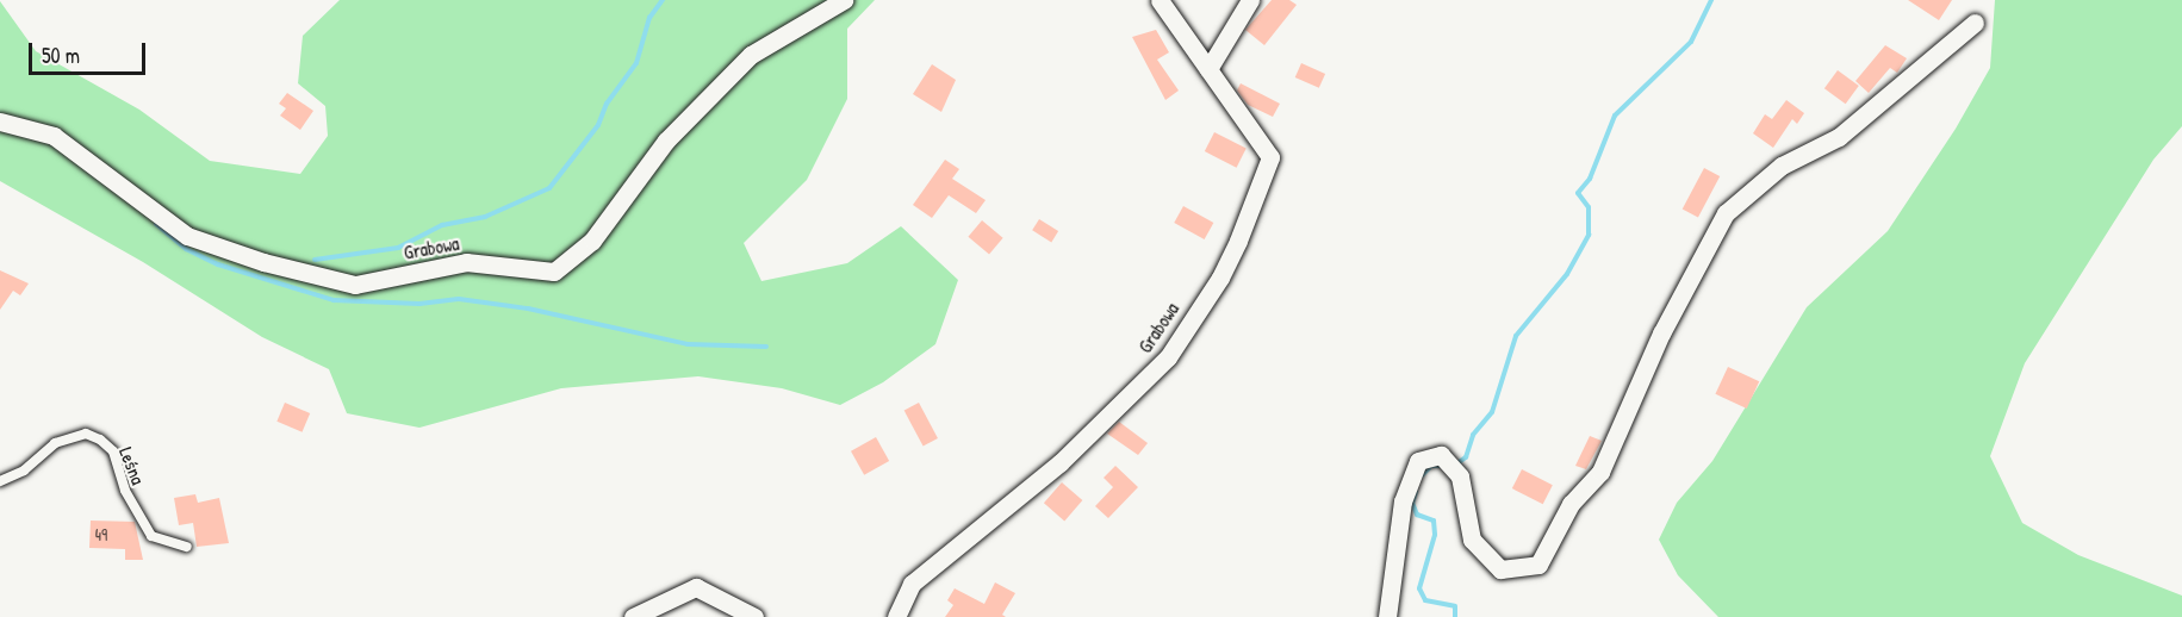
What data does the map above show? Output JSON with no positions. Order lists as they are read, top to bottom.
{
  "streets": {
    "street": ["Grabowa"],
    "lane": ["Leśna"]
  },
  "house_numbers": ["49"],
  "scale_bar": "50 m"
}
